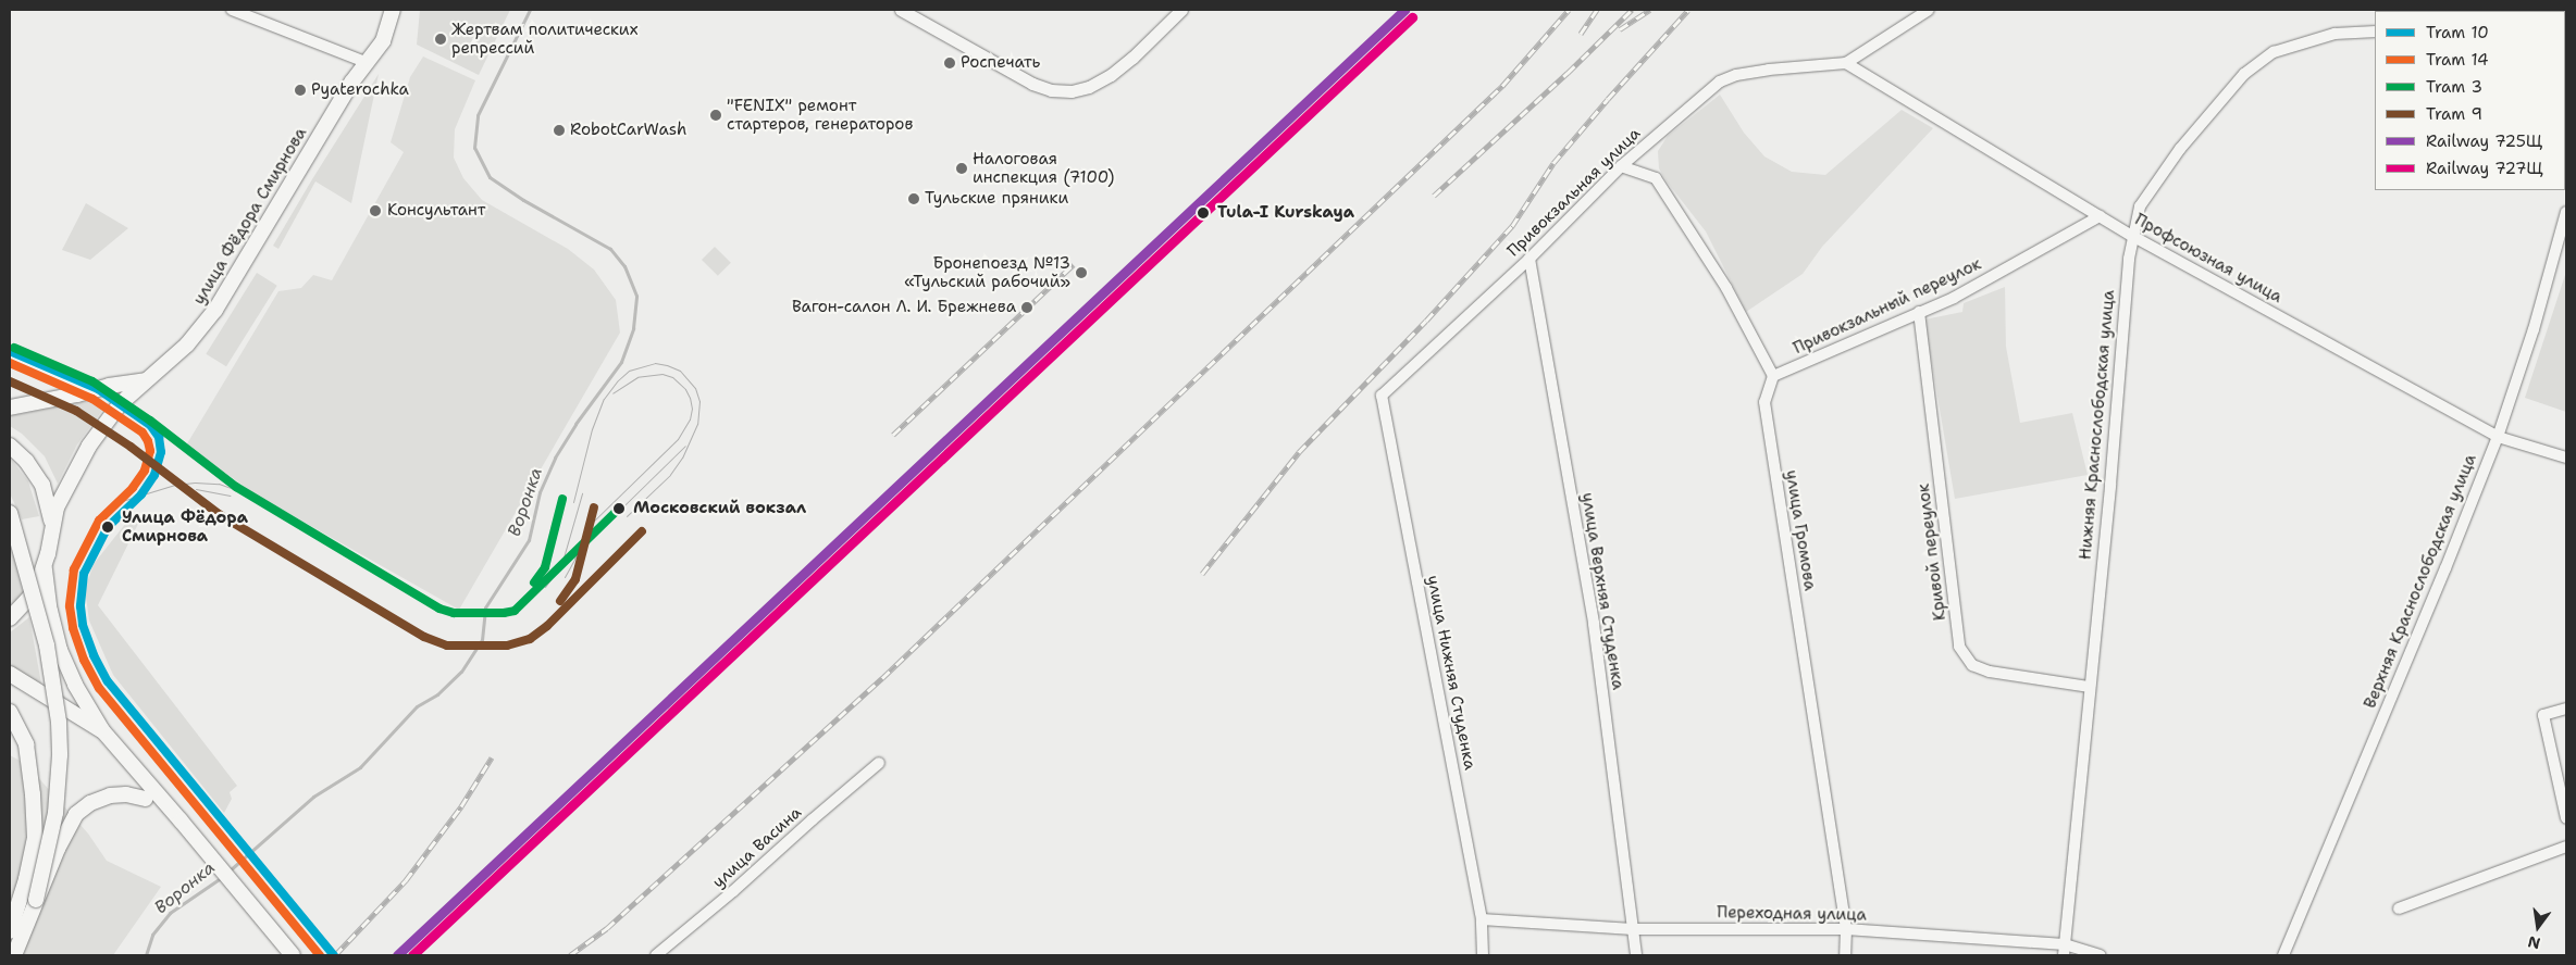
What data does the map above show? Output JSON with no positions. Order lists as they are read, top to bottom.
{
  "streets": {
    "main road": ["улица Фёдора Смирнова"],
    "street": [
      "Привокзальная улица",
      "Профсоюзная улица",
      "Привокзальный переулок",
      "Нижняя Краснослободская улица",
      "улица Громова",
      "Кривой переулок",
      "Верхняя Краснослободская улица",
      "улица Верхняя Cтуденка",
      "улица Нижняя Cтуденкa",
      "улица Васина",
      "Переходная улица"
    ]
  },
  "crossings": [
    ["Привокзальная улица", "Профсоюзная улица"],
    ["Привокзальная улица", "улица Верхняя Cтуденка"],
    ["Привокзальная улица", "улица Нижняя Cтуденкa"],
    ["Профсоюзная улица", "Привокзальный переулок"],
    ["Профсоюзная улица", "Нижняя Краснослободская улица"],
    ["Профсоюзная улица", "Верхняя Краснослободская улица"],
    ["Привокзальный переулок", "улица Громова"],
    ["Привокзальный переулок", "Кривой переулок"],
    ["Нижняя Краснослободская улица", "Кривой переулок"],
    ["Нижняя Краснослободская улица", "Переходная улица"],
    ["улица Громова", "Переходная улица"],
    ["улица Верхняя Cтуденка", "Переходная улица"],
    ["улица Нижняя Cтуденкa", "Переходная улица"]
  ],
  "water": ["Воронка"],
  "places": [
    "Жертвам политических репрессий",
    "Роспечать",
    "Pyaterochka",
    "\"FENIX\" ремонт стартеров, генераторов",
    "RobotCarWash",
    "Налоговая инспекция (7100)",
    "Тульские пряники",
    "Консультант",
    "Tula-I Kurskaya",
    "Бронепоезд №13 «Тульский рабочий»",
    "Вагон-салон Л. И. Брежнева",
    "Московский вокзал",
    "Улица Фёдора Смирнова"
  ],
  "lines": [
    "rail line 725Щ",
    "rail line 727Щ",
    "tram line 3",
    "tram line 10",
    "tram line 14",
    "tram line 9"
  ],
  "legend": [
    "Tram 10",
    "Tram 14",
    "Tram 3",
    "Tram 9",
    "Railway 725Щ",
    "Railway 727Щ"
  ],
  "north": "bottom"
}
